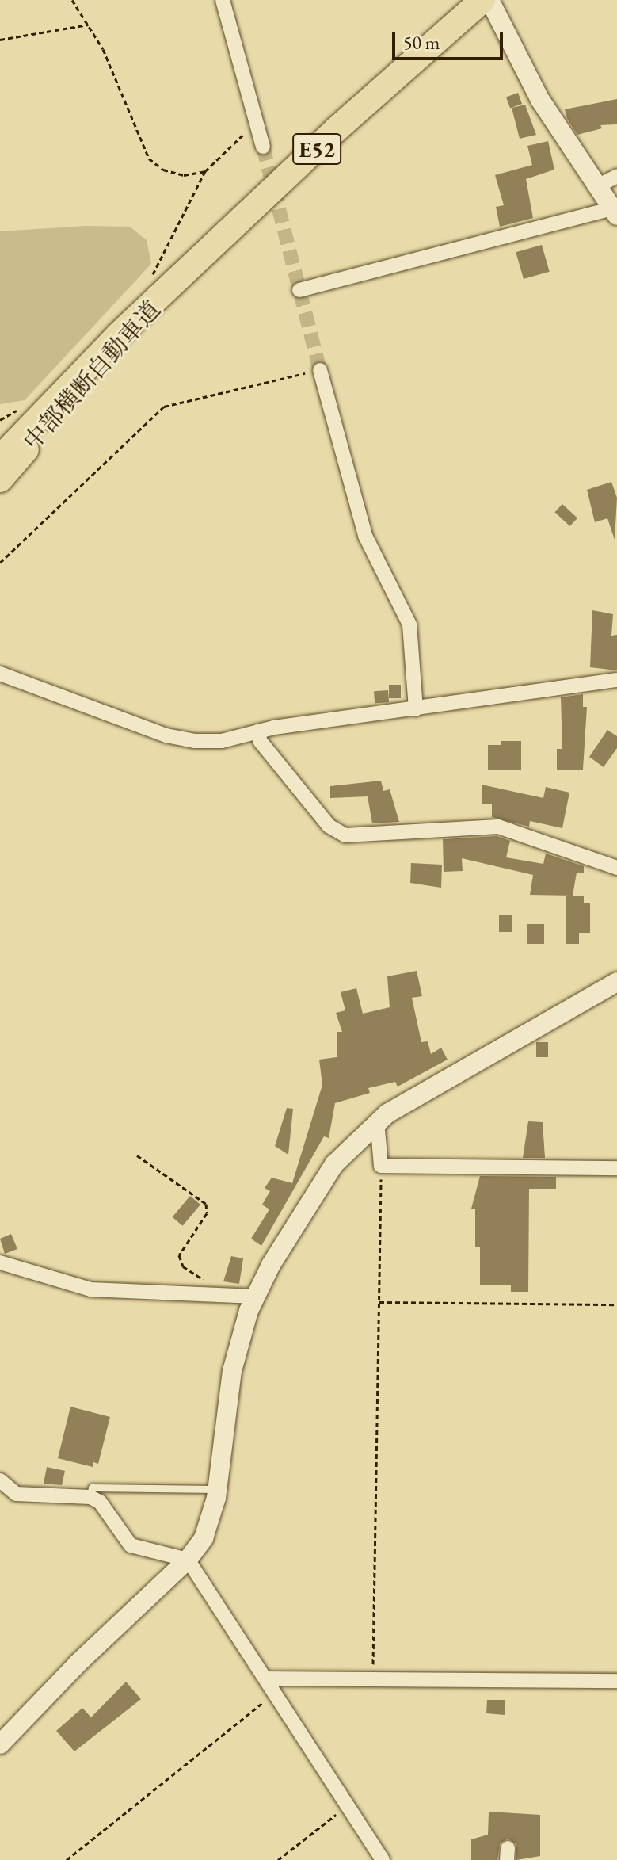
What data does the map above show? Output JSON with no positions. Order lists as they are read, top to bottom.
{
  "streets": {
    "highway": ["E52", "中部横断自動車道"]
  },
  "scale_bar": "50 m"
}
